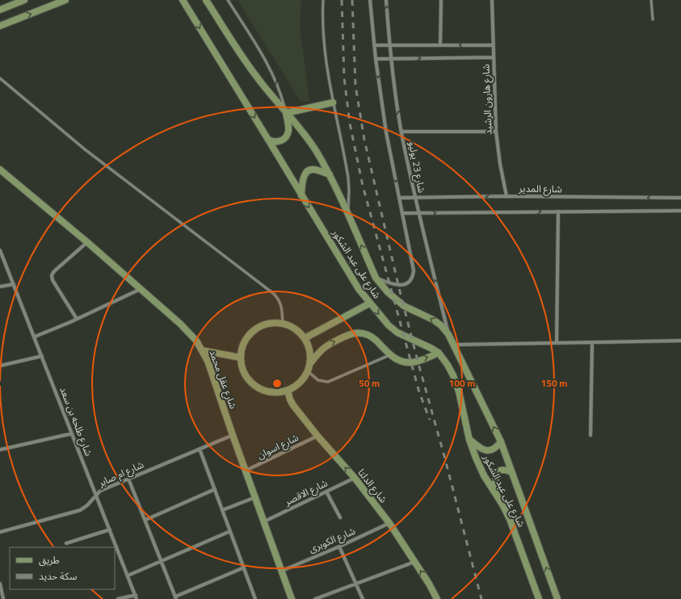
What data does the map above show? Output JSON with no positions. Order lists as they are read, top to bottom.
{
  "streets": {
    "main road": ["شارع على عبد الشكور", "شارع عقل محمد", "شارع الدلتا"],
    "street": [
      "شارع هارون الرشيد",
      "شارع 23 يوليو",
      "شارع المدير",
      "شارع طلحه بن سعد",
      "شارع اسوان",
      "شارع ام صابر",
      "شارع الاقصر",
      "شارع الكوبرى"
    ]
  },
  "crossings": [
    ["شارع هارون الرشيد", "شارع المدير"],
    ["شارع 23 يوليو", "شارع المدير"],
    ["شارع 23 يوليو", "شارع على عبد الشكور"],
    ["شارع عقل محمد", "شارع اسوان"],
    ["شارع عقل محمد", "شارع ام صابر"],
    ["شارع عقل محمد", "شارع الاقصر"],
    ["شارع عقل محمد", "شارع الكوبرى"],
    ["شارع طلحه بن سعد", "شارع ام صابر"],
    ["شارع اسوان", "شارع الدلتا"],
    ["شارع الدلتا", "شارع الاقصر"],
    ["شارع الدلتا", "شارع الكوبرى"]
  ],
  "one_way": ["شارع الدلتا"],
  "legend": ["طريق", "سكة حديد"],
  "rings": ["50 m", "100 m", "150 m"]
}
